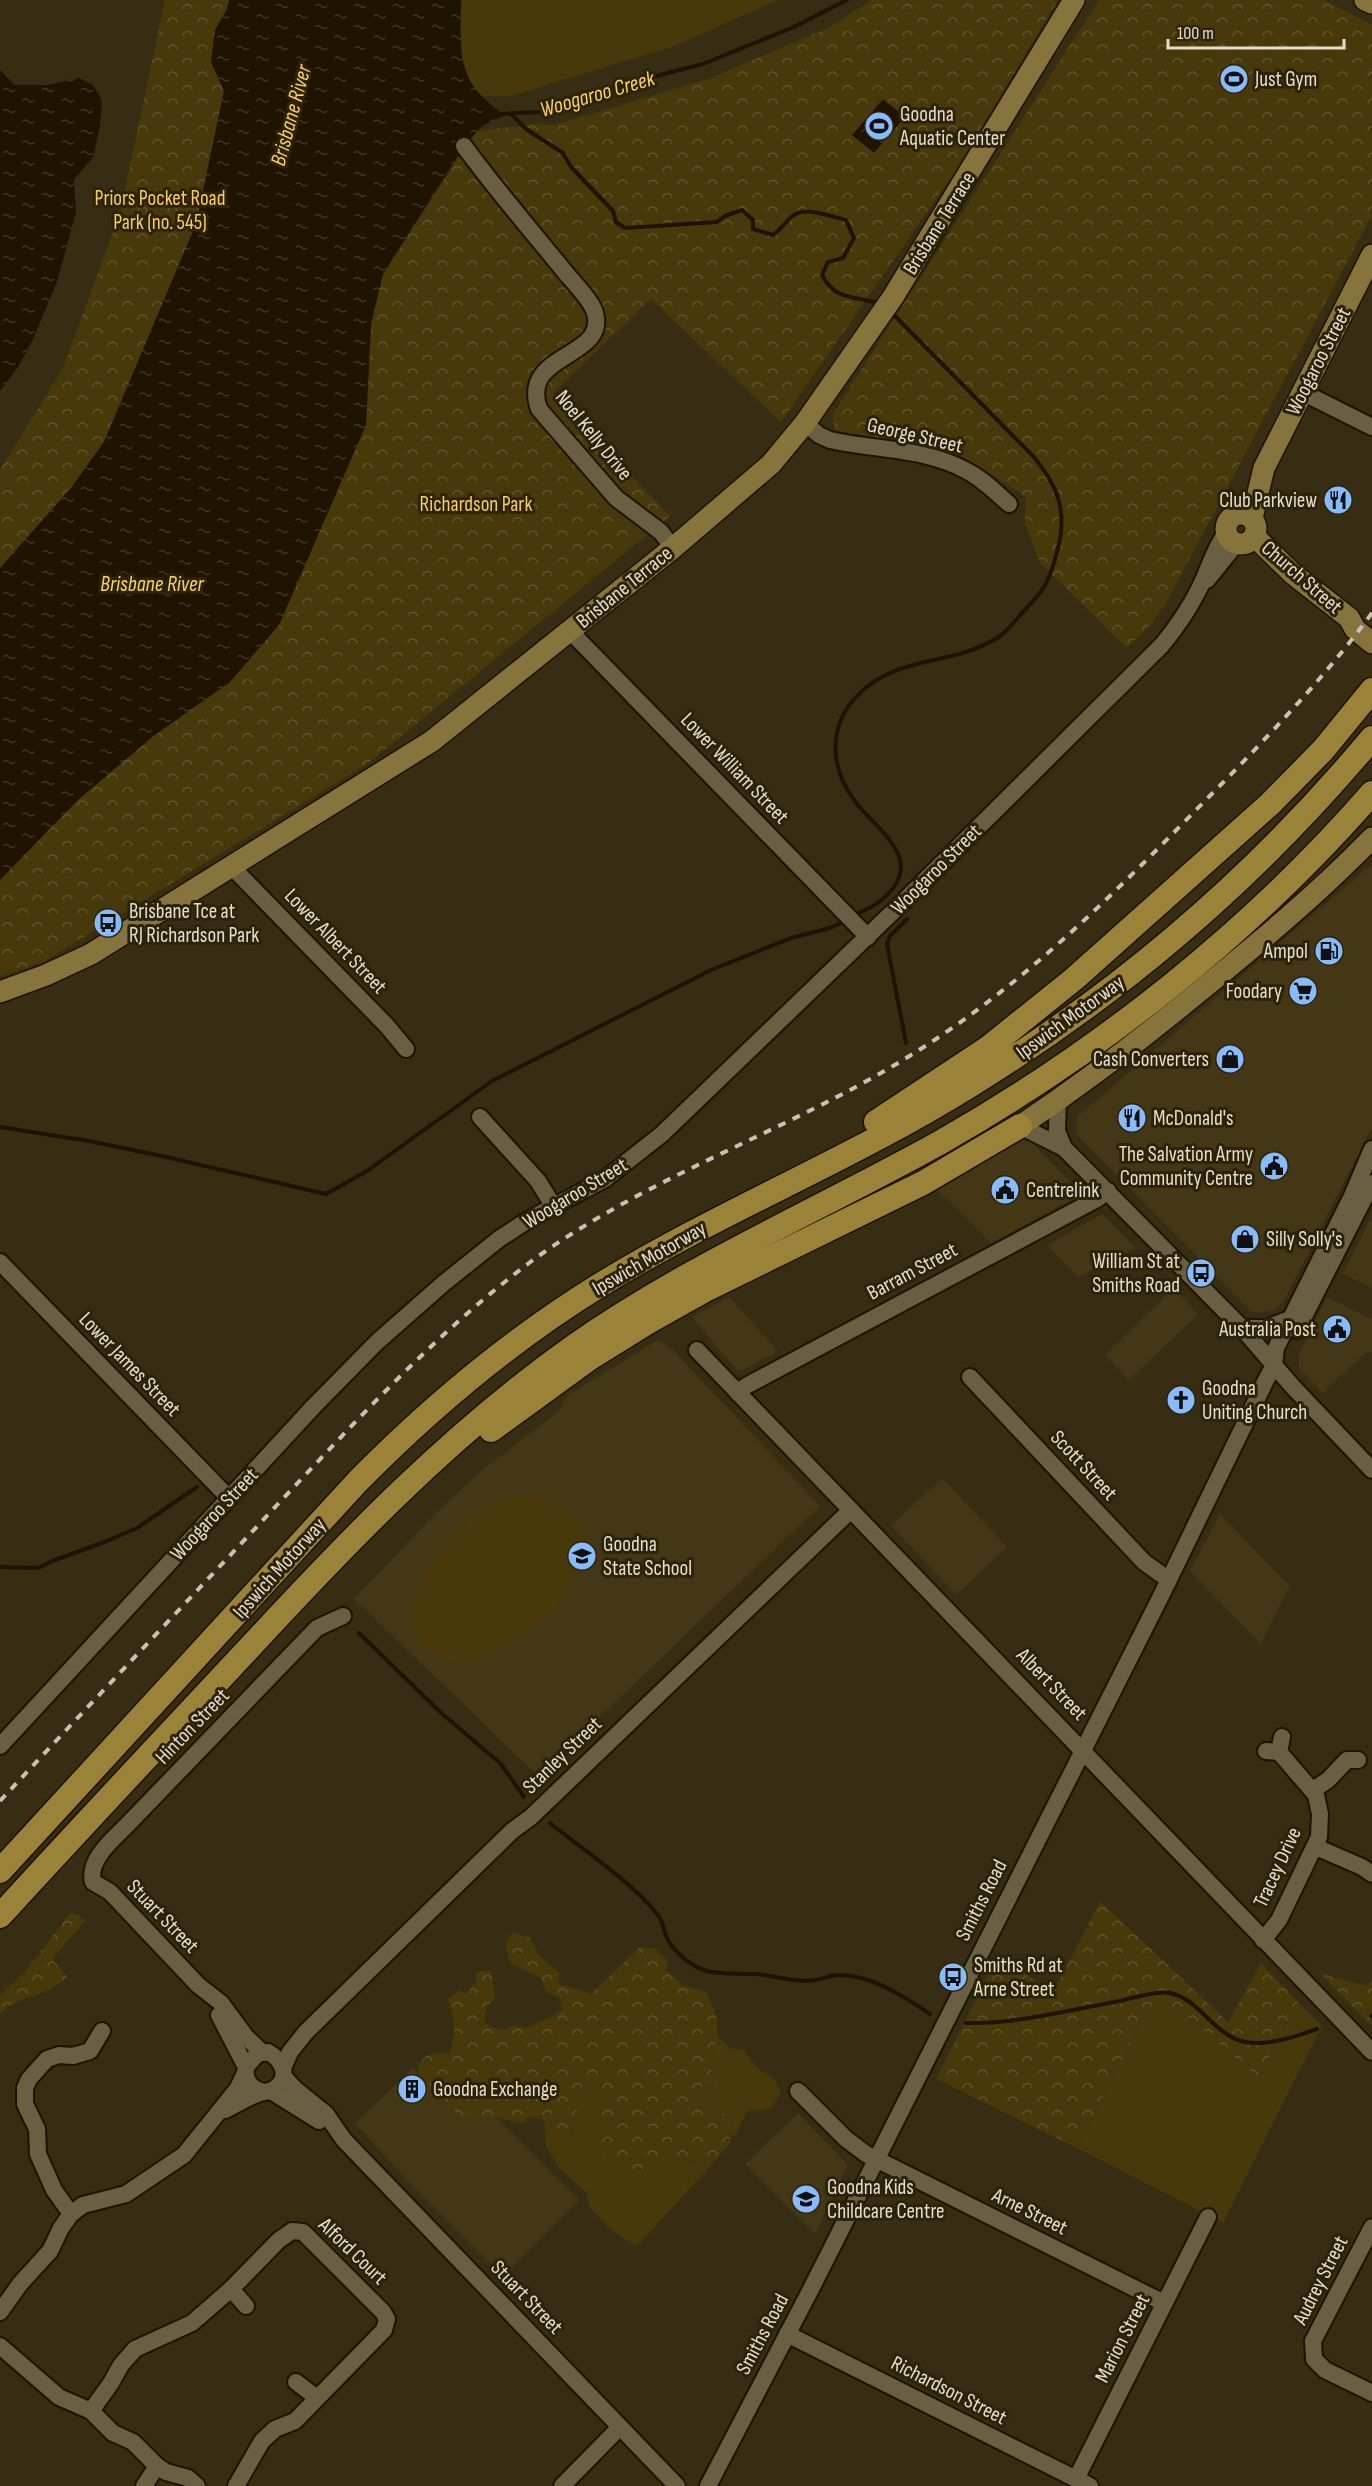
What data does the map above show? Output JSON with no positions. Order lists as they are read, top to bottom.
{
  "streets": {
    "highway": ["Ipswich Motorway"],
    "main road": ["Brisbane Terrace", "Woogaroo Street", "Church Street"],
    "street": [
      "Noel Kelly Drive",
      "George Street",
      "Lower William Street",
      "Lower Albert Street",
      "Barram Street",
      "Lower James Street",
      "Scott Street",
      "Albert Street",
      "Hinton Street",
      "Stanley Street",
      "Tracey Drive",
      "Smiths Road",
      "Stuart Street",
      "Arne Street",
      "Alford Court",
      "Audrey Street",
      "Marion Street",
      "Richardson Street"
    ]
  },
  "crossings": [
    ["Brisbane Terrace", "Noel Kelly Drive"],
    ["Brisbane Terrace", "George Street"],
    ["Brisbane Terrace", "Lower William Street"],
    ["Brisbane Terrace", "Lower Albert Street"],
    ["Woogaroo Street", "Church Street"],
    ["Woogaroo Street", "Lower William Street"],
    ["Woogaroo Street", "Lower James Street"],
    ["Barram Street", "Albert Street"],
    ["Scott Street", "Smiths Road"],
    ["Albert Street", "Stanley Street"],
    ["Albert Street", "Tracey Drive"],
    ["Albert Street", "Smiths Road"],
    ["Hinton Street", "Stuart Street"],
    ["Stanley Street", "Stuart Street"],
    ["Smiths Road", "Arne Street"],
    ["Smiths Road", "Richardson Street"],
    ["Arne Street", "Marion Street"],
    ["Marion Street", "Richardson Street"]
  ],
  "water": ["Woogaroo Creek", "Brisbane River"],
  "parks": ["Priors Pocket Road Park (no. 545)", "Richardson Park"],
  "places": {
    "sports": ["Just Gym", "Goodna Aquatic Center"],
    "restaurant": ["Club Parkview", "McDonald's"],
    "bus stop": ["Brisbane Tce at RJ Richardson Park", "William St at Smiths Road", "Smiths Rd at Arne Street"],
    "fuel station": ["Ampol"],
    "supermarket": ["Foodary"],
    "shop": ["Cash Converters", "Silly Solly's"],
    "public building": ["The Salvation Army Community Centre", "Centrelink", "Australia Post"],
    "church": ["Goodna Uniting Church"],
    "school or university": ["Goodna State School", "Goodna Kids Childcare Centre"],
    "building": ["Goodna Exchange"]
  },
  "scale_bar": "100 m"
}
